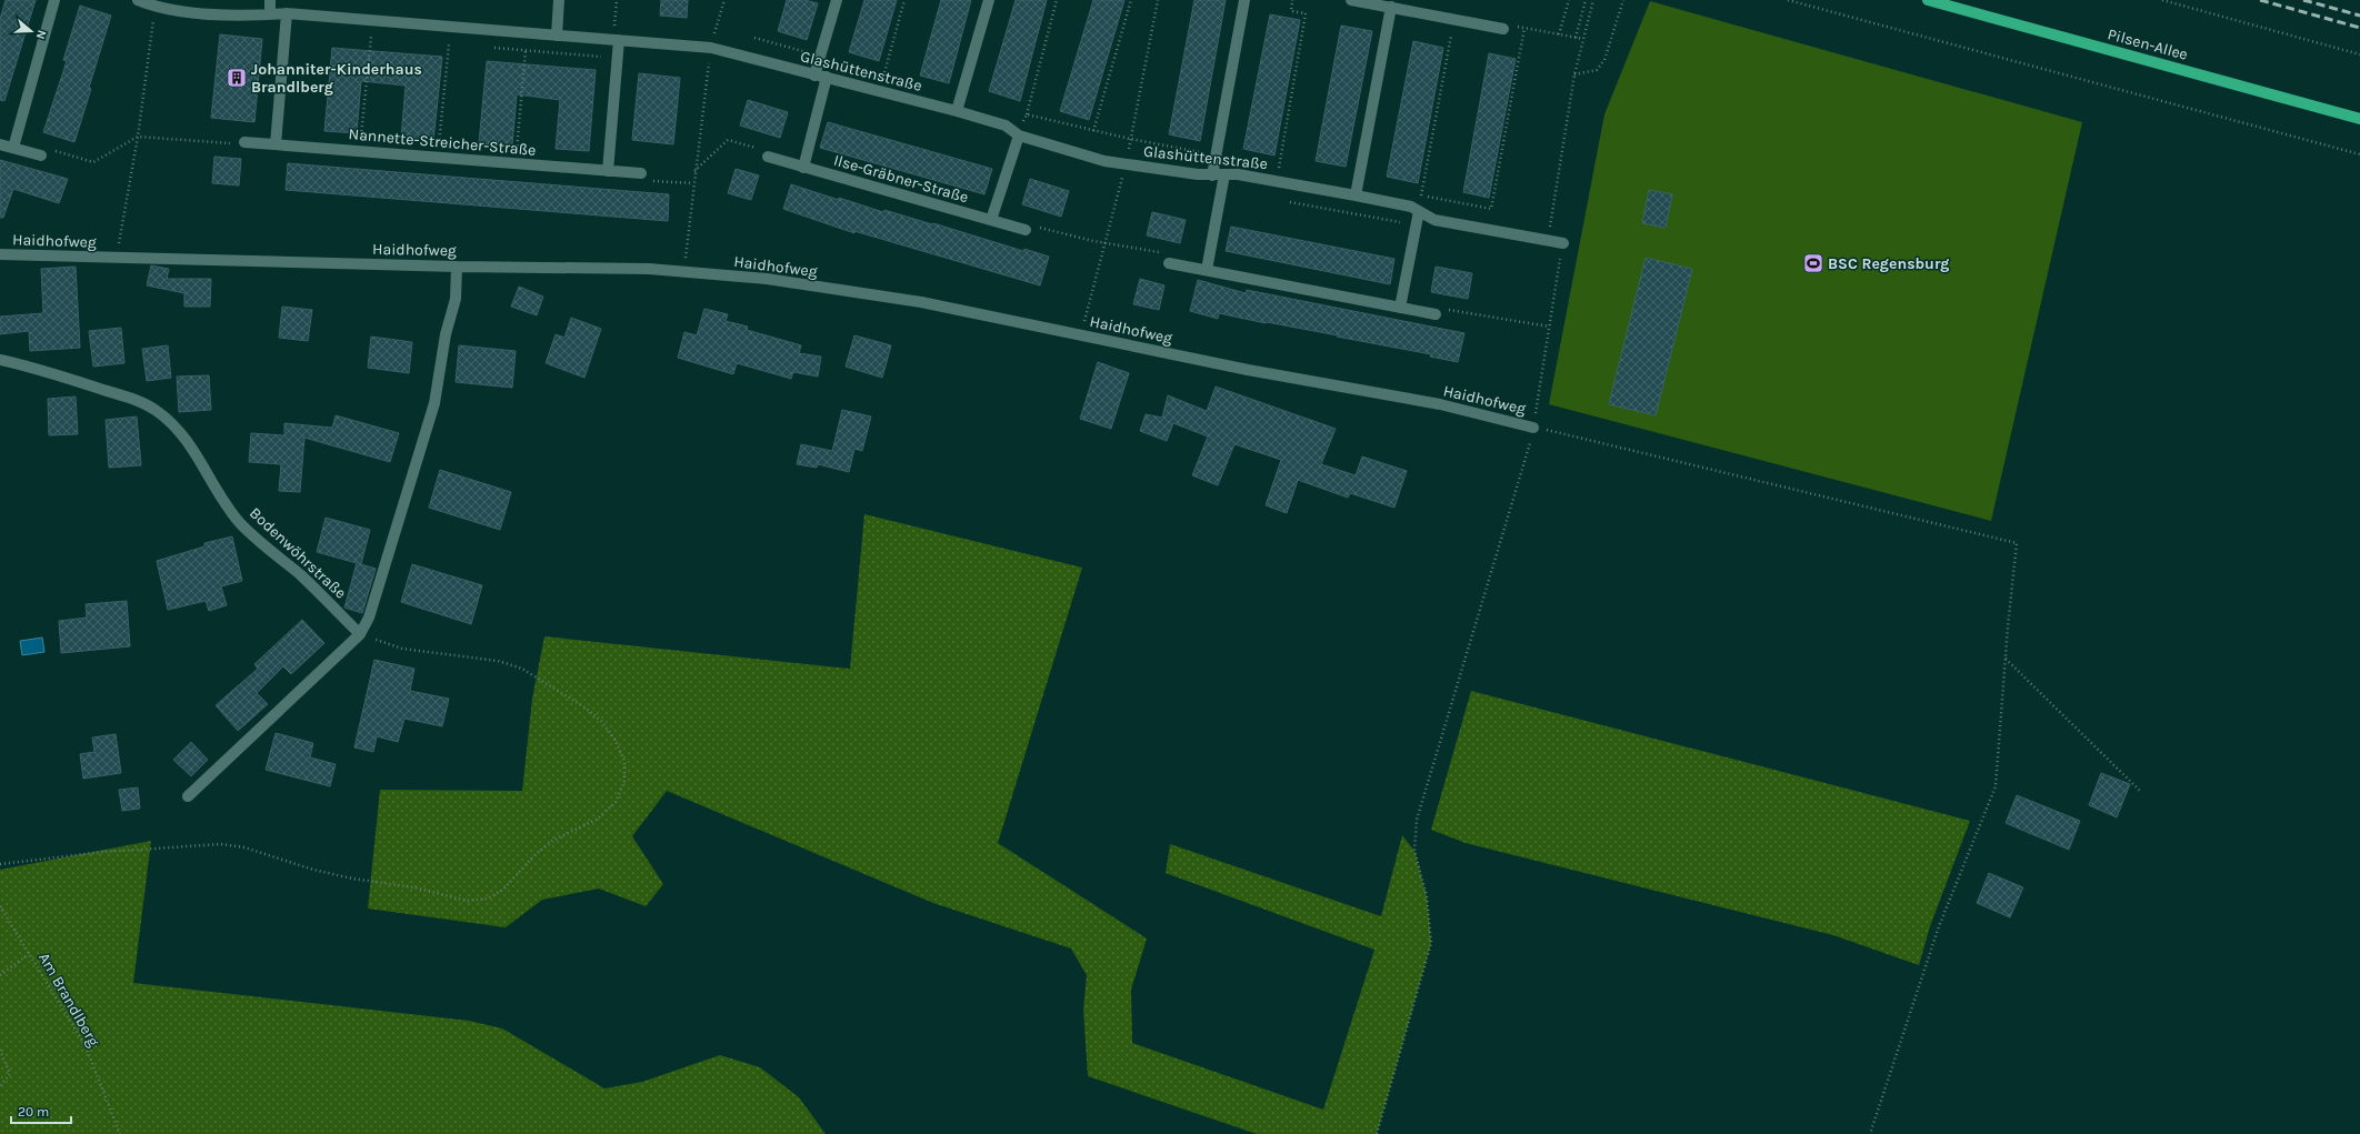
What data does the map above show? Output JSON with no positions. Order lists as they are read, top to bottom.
{
  "streets": {
    "main road": ["Pilsen-Allee"],
    "street": [
      "Glashüttenstraße",
      "Nannette-Streicher-Straße",
      "Ilse-Gräbner-Straße",
      "Haidhofweg",
      "Bodenwöhrstraße"
    ],
    "path": ["Am Brandlberg"]
  },
  "places": {
    "building": ["Johanniter-Kinderhaus Brandlberg"],
    "sports": ["BSC Regensburg"]
  },
  "scale_bar": "20 m",
  "north": "right"
}
